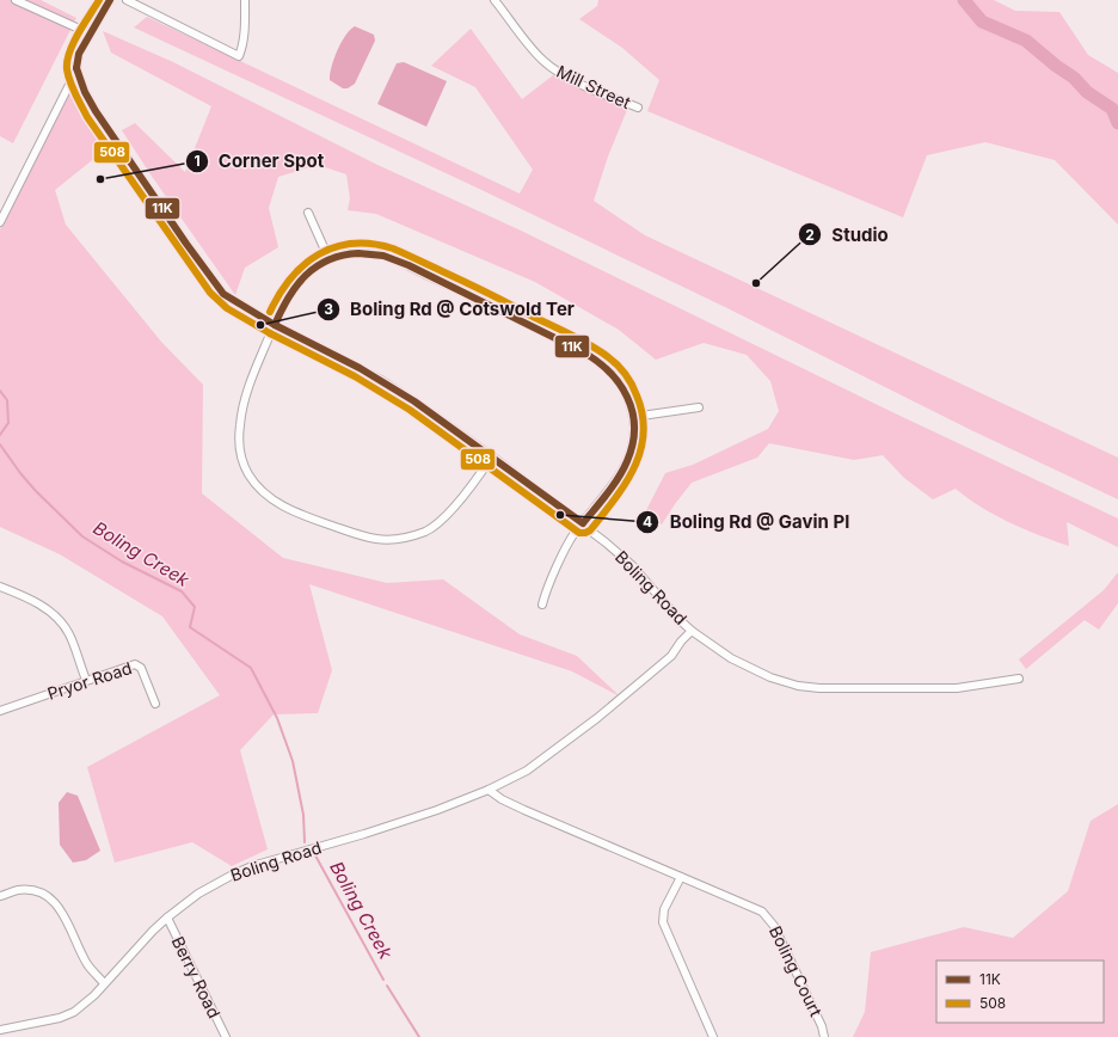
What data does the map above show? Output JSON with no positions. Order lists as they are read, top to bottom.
{
  "streets": {
    "street": [
      "Mill Street",
      "Boling Road",
      "Pryor Road",
      "Boling Court",
      "Berry Road"
    ]
  },
  "crossings": [
    ["Boling Road", "Boling Court"],
    ["Boling Road", "Berry Road"]
  ],
  "water": ["Boling Creek"],
  "places": [
    "Corner Spot",
    "Studio",
    "Boling Rd @ Cotswold Ter",
    "Boling Rd @ Gavin Pl"
  ],
  "lines": ["transit line 11K", "transit line 508"],
  "legend": ["11K", "508"]
}
